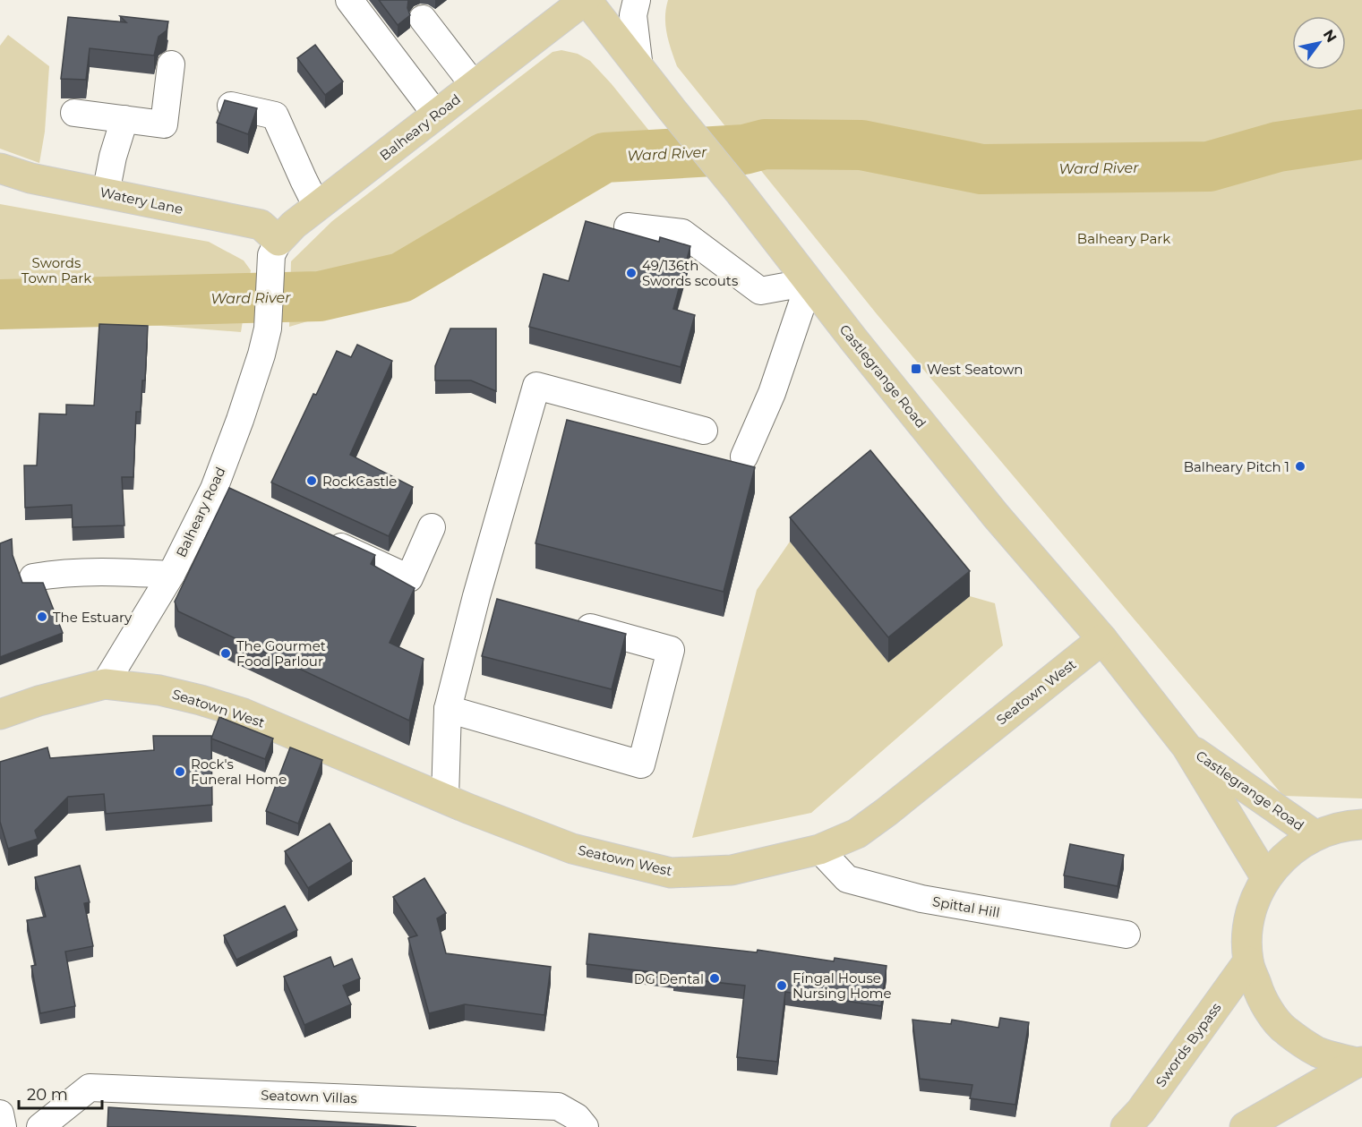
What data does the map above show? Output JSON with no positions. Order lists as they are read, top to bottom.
{
  "streets": {
    "main road": [
      "Balheary Road",
      "Watery Lane",
      "Castlegrange Road",
      "Seatown West",
      "Swords Bypass"
    ],
    "street": ["Spittal Hill", "Seatown Villas"]
  },
  "crossings": [
    ["Balheary Road", "Watery Lane"],
    ["Balheary Road", "Castlegrange Road"],
    ["Balheary Road", "Seatown West"],
    ["Castlegrange Road", "Seatown West"],
    ["Seatown West", "Spittal Hill"]
  ],
  "water": ["Ward River"],
  "parks": ["Balheary Park", "Swords Town Park"],
  "places": {
    "other": [
      "49/136th Swords scouts",
      "Balheary Pitch 1",
      "RockCastle",
      "The Estuary",
      "The Gourmet Food Parlour",
      "Rock's Funeral Home",
      "DG Dental",
      "Fingal House Nursing Home"
    ],
    "transit": ["West Seatown"]
  },
  "scale_bar": "20 m",
  "north": "top right"
}
